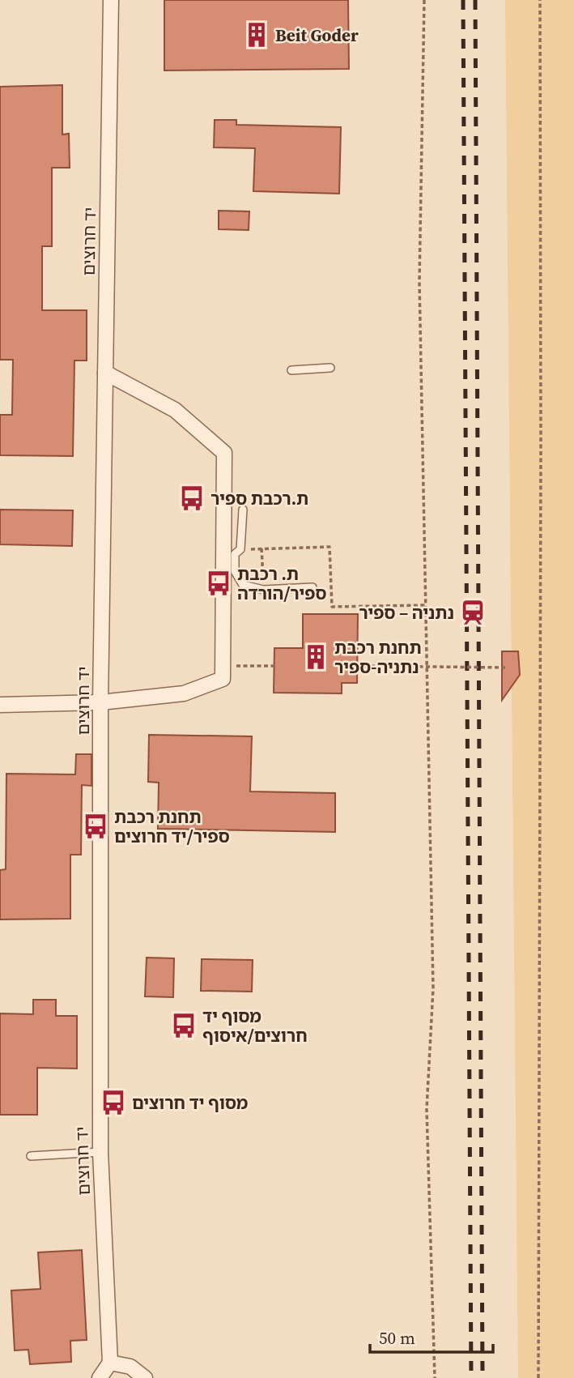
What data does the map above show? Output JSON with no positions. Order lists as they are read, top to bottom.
{
  "streets": {
    "street": ["יד חרוצים"]
  },
  "places": {
    "building": ["Beit Goder", "תחנת רכבת נתניה-ספיר"],
    "bus stop": [
      "ת.רכבת ספיר",
      "ת. רכבת ספיר/הורדה",
      "תחנת רכבת ספיר/יד חרוצים",
      "מסוף יד חרוצים/איסוף",
      "מסוף יד חרוצים"
    ],
    "station": ["נתניה – ספיר"]
  },
  "scale_bar": "50 m"
}
